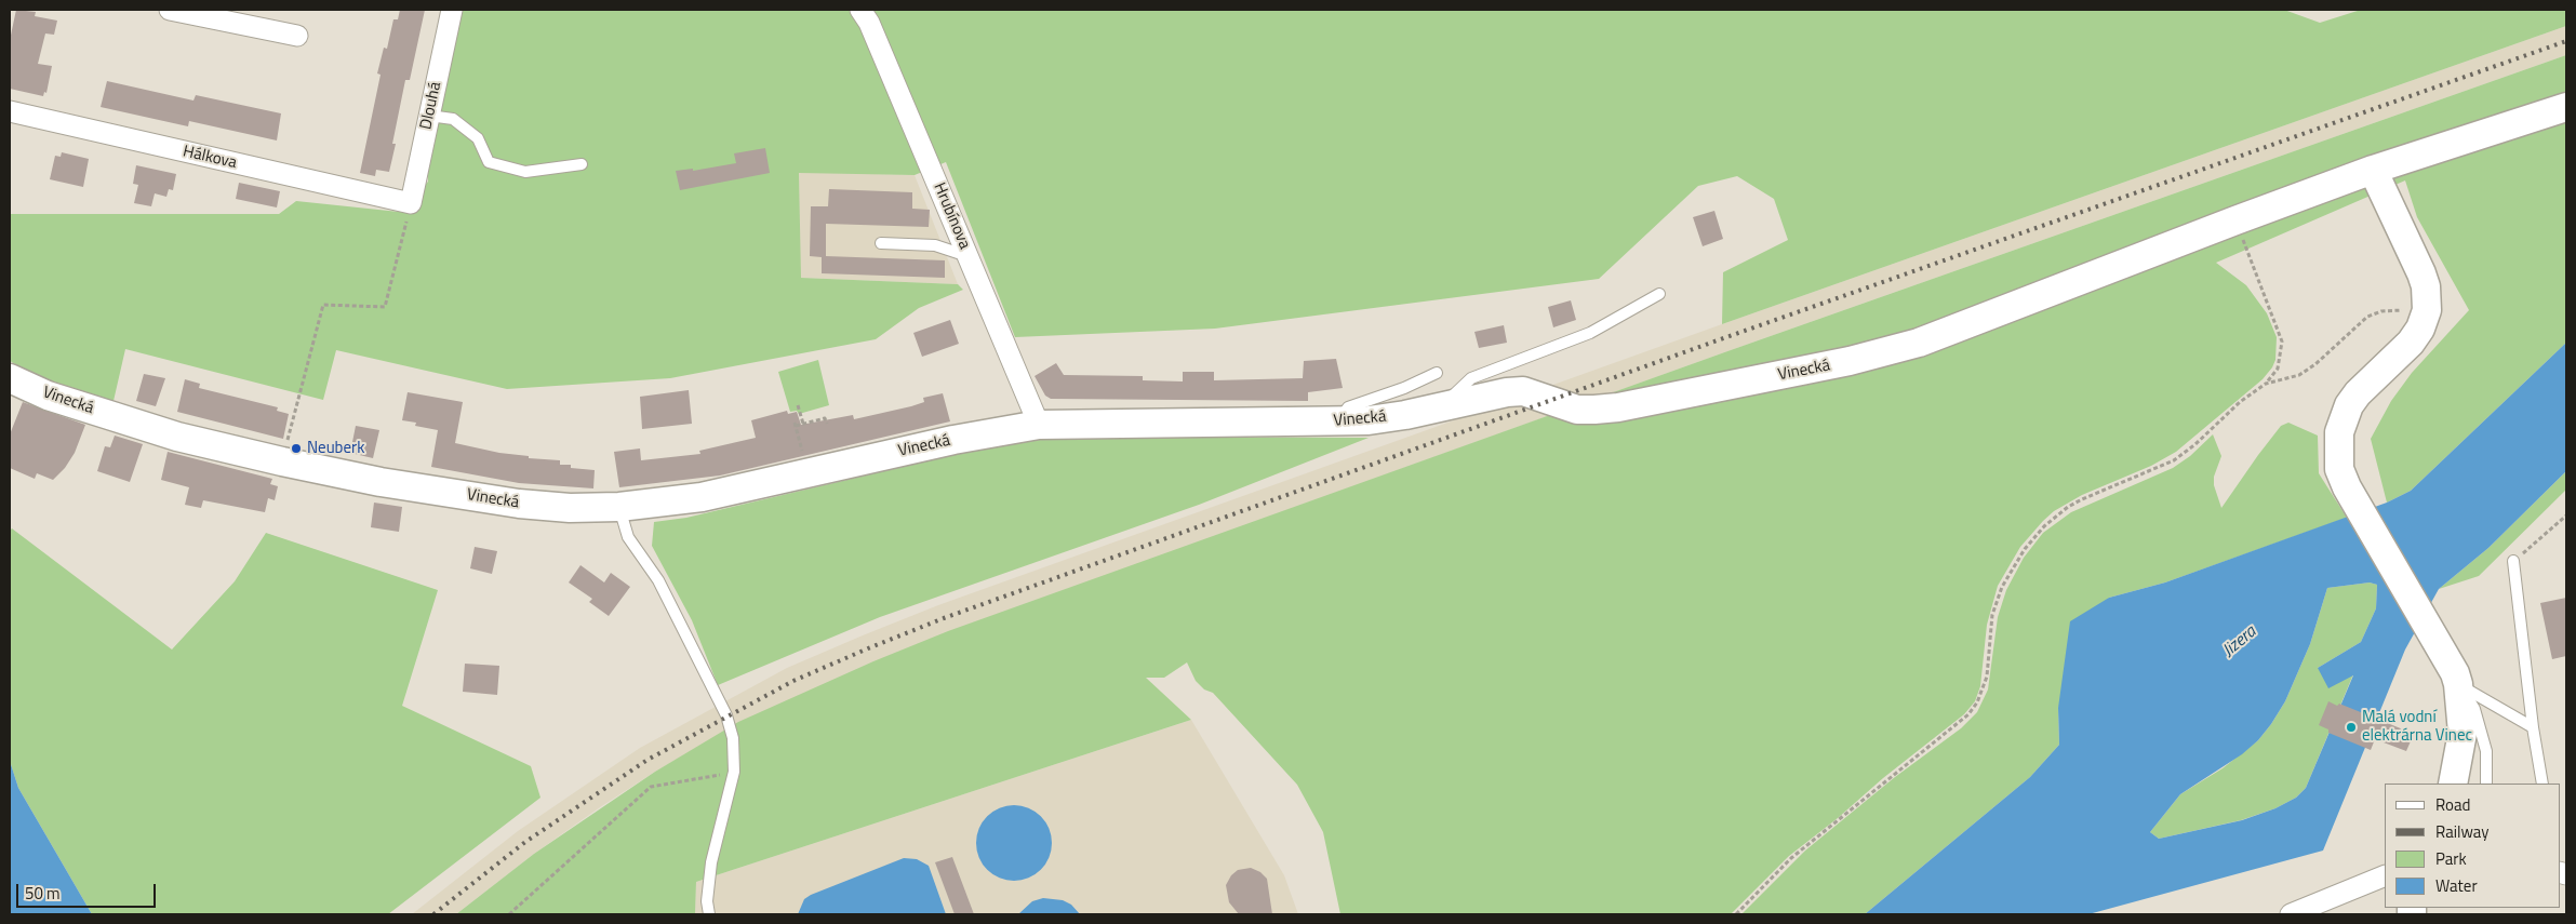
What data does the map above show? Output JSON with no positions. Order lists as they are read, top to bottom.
{
  "streets": {
    "street": [
      "Dlouhá",
      "Hálkova",
      "Hrubínova",
      "Vinecká"
    ]
  },
  "crossings": [
    ["Dlouhá", "Hálkova"],
    ["Hrubínova", "Vinecká"]
  ],
  "water": ["Jizera"],
  "places": ["Neuberk", "Malá vodní elektrárna Vinec"],
  "legend": [
    "Road",
    "Railway",
    "Park",
    "Water"
  ],
  "scale_bar": "50 m"
}
